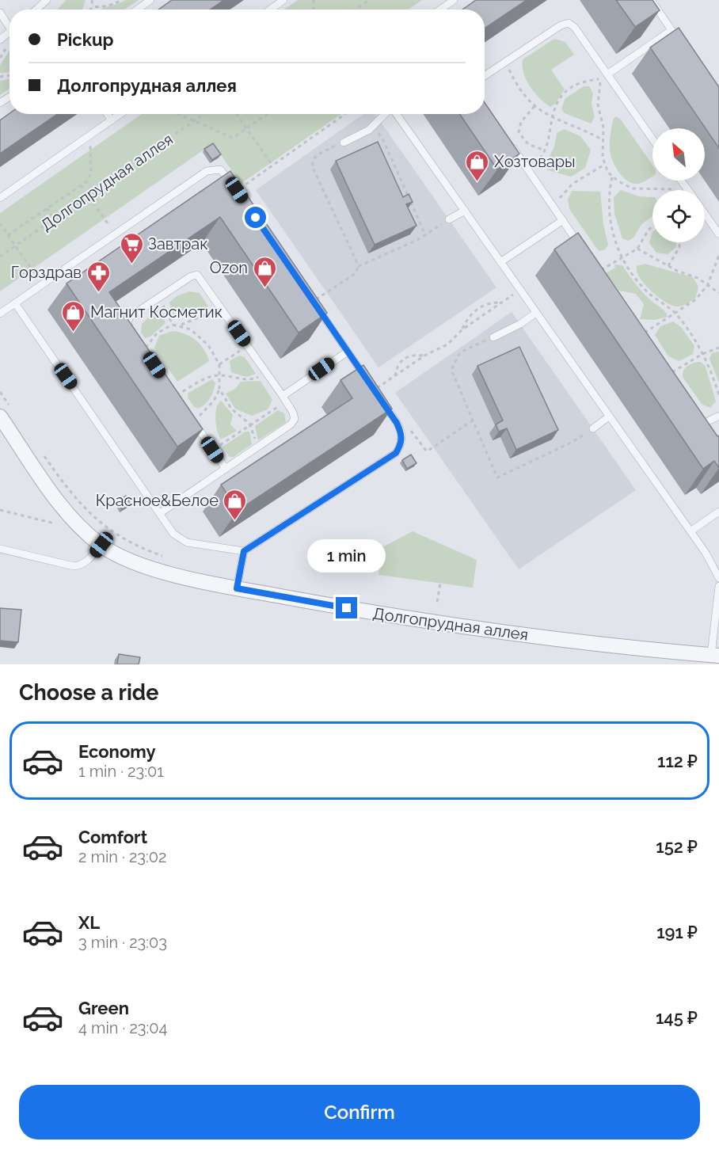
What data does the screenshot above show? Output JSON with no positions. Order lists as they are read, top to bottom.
{
  "streets": {
    "street": ["Долгопрудная аллея"]
  },
  "places": {
    "shop": [
      "Хозтовары",
      "Ozon",
      "Магнит Косметик",
      "Красное&Белое"
    ],
    "supermarket": ["Завтрак"],
    "pharmacy": ["Горздрав"]
  },
  "north": "top left",
  "page": {
    "banner": ["Pickup", "Долгопрудная аллея"],
    "bubble": "1 min",
    "heading": "Choose a ride",
    "list": [
      {
        "name": "Economy",
        "note": "1 min · 23:01",
        "value": "112 ₽"
      },
      {
        "name": "Comfort",
        "note": "2 min · 23:02",
        "value": "152 ₽"
      },
      {
        "name": "XL",
        "note": "3 min · 23:03",
        "value": "191 ₽"
      },
      {
        "name": "Green",
        "note": "4 min · 23:04",
        "value": "145 ₽"
      }
    ],
    "buttons": "Confirm"
  }
}
